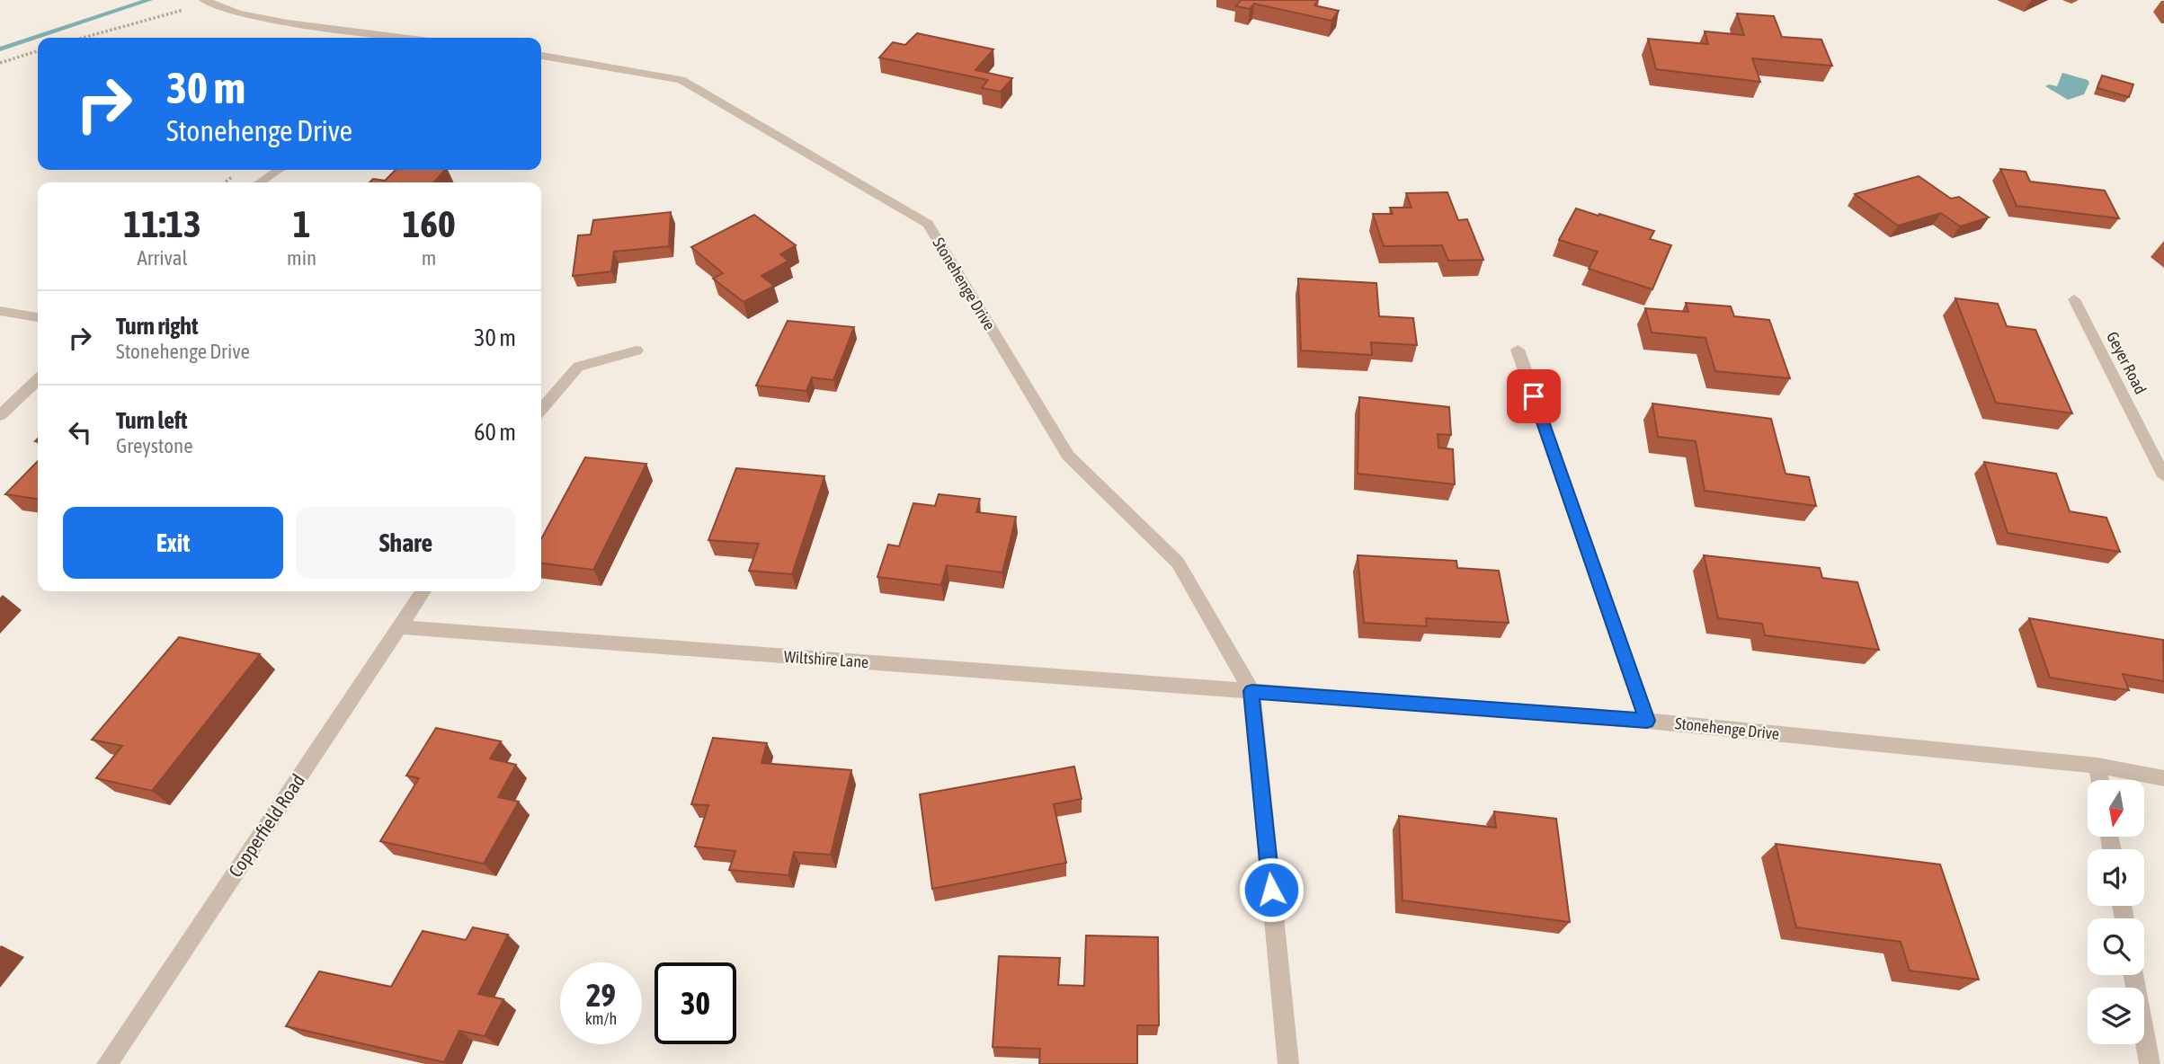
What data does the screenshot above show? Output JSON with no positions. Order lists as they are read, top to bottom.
{
  "streets": {
    "street": [
      "Stonehenge Drive",
      "Geyer Road",
      "Wiltshire Lane",
      "Copperfield Road"
    ]
  },
  "crossings": [
    ["Stonehenge Drive", "Wiltshire Lane"],
    ["Wiltshire Lane", "Copperfield Road"]
  ],
  "north": "bottom",
  "page": {
    "turn": ["30 m", "Stonehenge Drive"],
    "eta": [
      "11:13",
      "Arrival",
      "1",
      "min",
      "160",
      "m"
    ],
    "list": [
      {
        "name": "Turn right",
        "note": "Stonehenge Drive",
        "value": "30 m"
      },
      {
        "name": "Turn left",
        "note": "Greystone",
        "value": "60 m"
      }
    ],
    "buttons": ["Exit", "Share"],
    "speed": "29 km/h",
    "limit": "30"
  }
}
